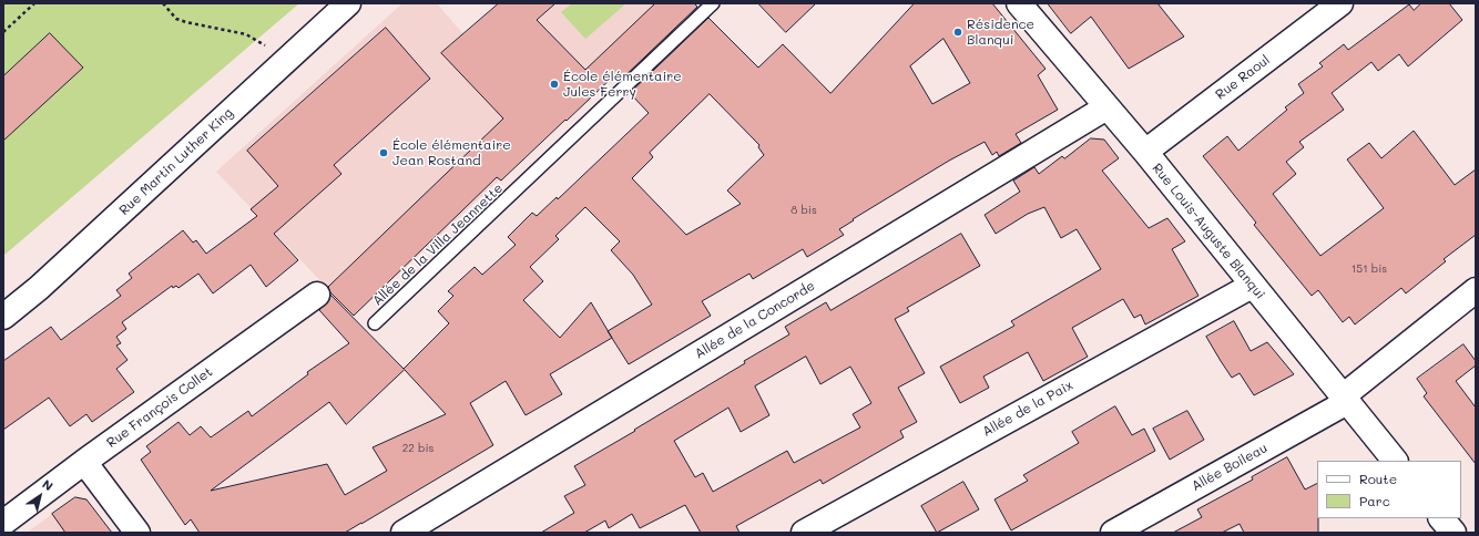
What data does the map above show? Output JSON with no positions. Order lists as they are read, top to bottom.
{
  "streets": {
    "street": [
      "Rue Raoul",
      "Rue Martin Luther King",
      "Rue Louis-Auguste Blanqui",
      "Allée de la Concorde",
      "Rue François Collet",
      "Allée de la Paix",
      "Allée Boileau"
    ],
    "lane": ["Allée de la Villa Jeannette"]
  },
  "crossings": [
    ["Rue Raoul", "Rue Louis-Auguste Blanqui"],
    ["Rue Louis-Auguste Blanqui", "Allée de la Concorde"],
    ["Rue Louis-Auguste Blanqui", "Allée de la Paix"],
    ["Rue Louis-Auguste Blanqui", "Allée Boileau"]
  ],
  "places": ["Résidence Blanqui", "École élémentaire Jules Ferry", "École élémentaire Jean Rostand"],
  "house_numbers": ["8 bis", "151 bis", "22 bis"],
  "legend": ["Route", "Parc"],
  "north": "top right"
}
